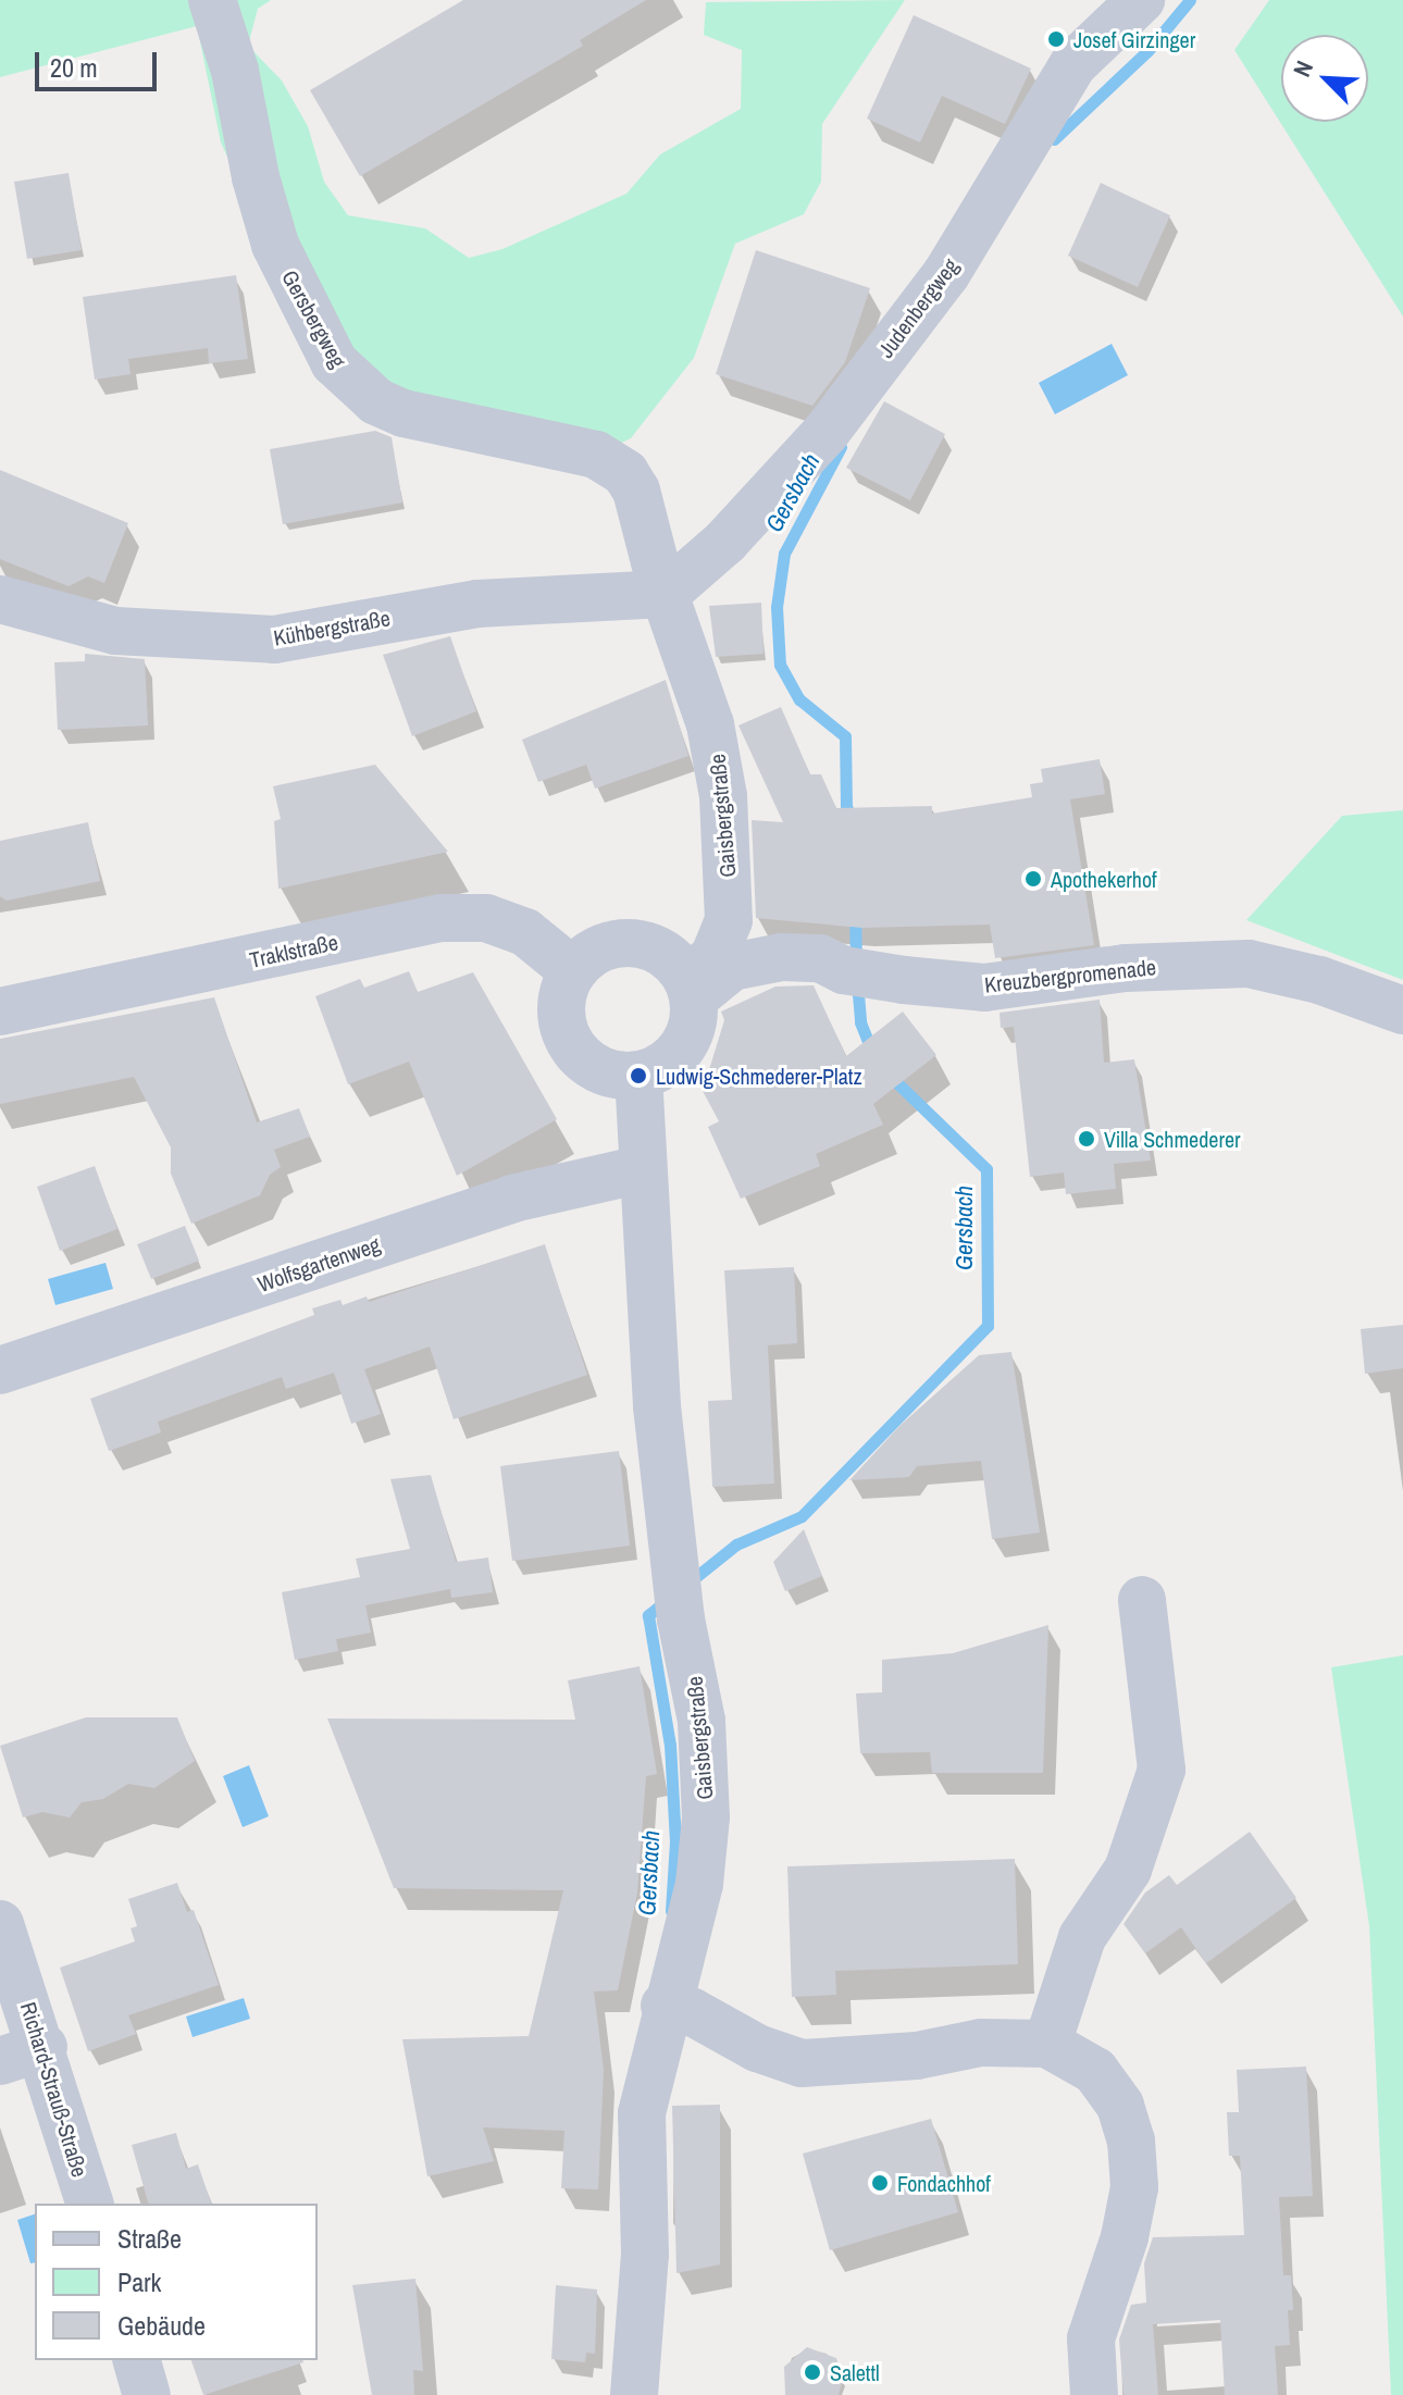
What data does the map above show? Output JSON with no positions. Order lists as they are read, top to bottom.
{
  "streets": {
    "street": [
      "Judenbergweg",
      "Gersbergweg",
      "Kühbergstraße",
      "Gaisbergstraße",
      "Traklstraße",
      "Kreuzbergpromenade",
      "Wolfsgartenweg",
      "Richard-Strauß-Straße"
    ]
  },
  "crossings": [
    ["Judenbergweg", "Gersbergweg"],
    ["Judenbergweg", "Kühbergstraße"],
    ["Judenbergweg", "Gaisbergstraße"],
    ["Gersbergweg", "Kühbergstraße"],
    ["Gersbergweg", "Gaisbergstraße"],
    ["Kühbergstraße", "Gaisbergstraße"],
    ["Gaisbergstraße", "Traklstraße"],
    ["Gaisbergstraße", "Kreuzbergpromenade"],
    ["Gaisbergstraße", "Wolfsgartenweg"],
    ["Traklstraße", "Kreuzbergpromenade"]
  ],
  "water": ["Gersbach"],
  "places": [
    "Josef Girzinger",
    "Apothekerhof",
    "Ludwig-Schmederer-Platz",
    "Villa Schmederer",
    "Fondachhof",
    "Salettl"
  ],
  "legend": ["Straße", "Park", "Gebäude"],
  "scale_bar": "20 m",
  "north": "top left"
}
